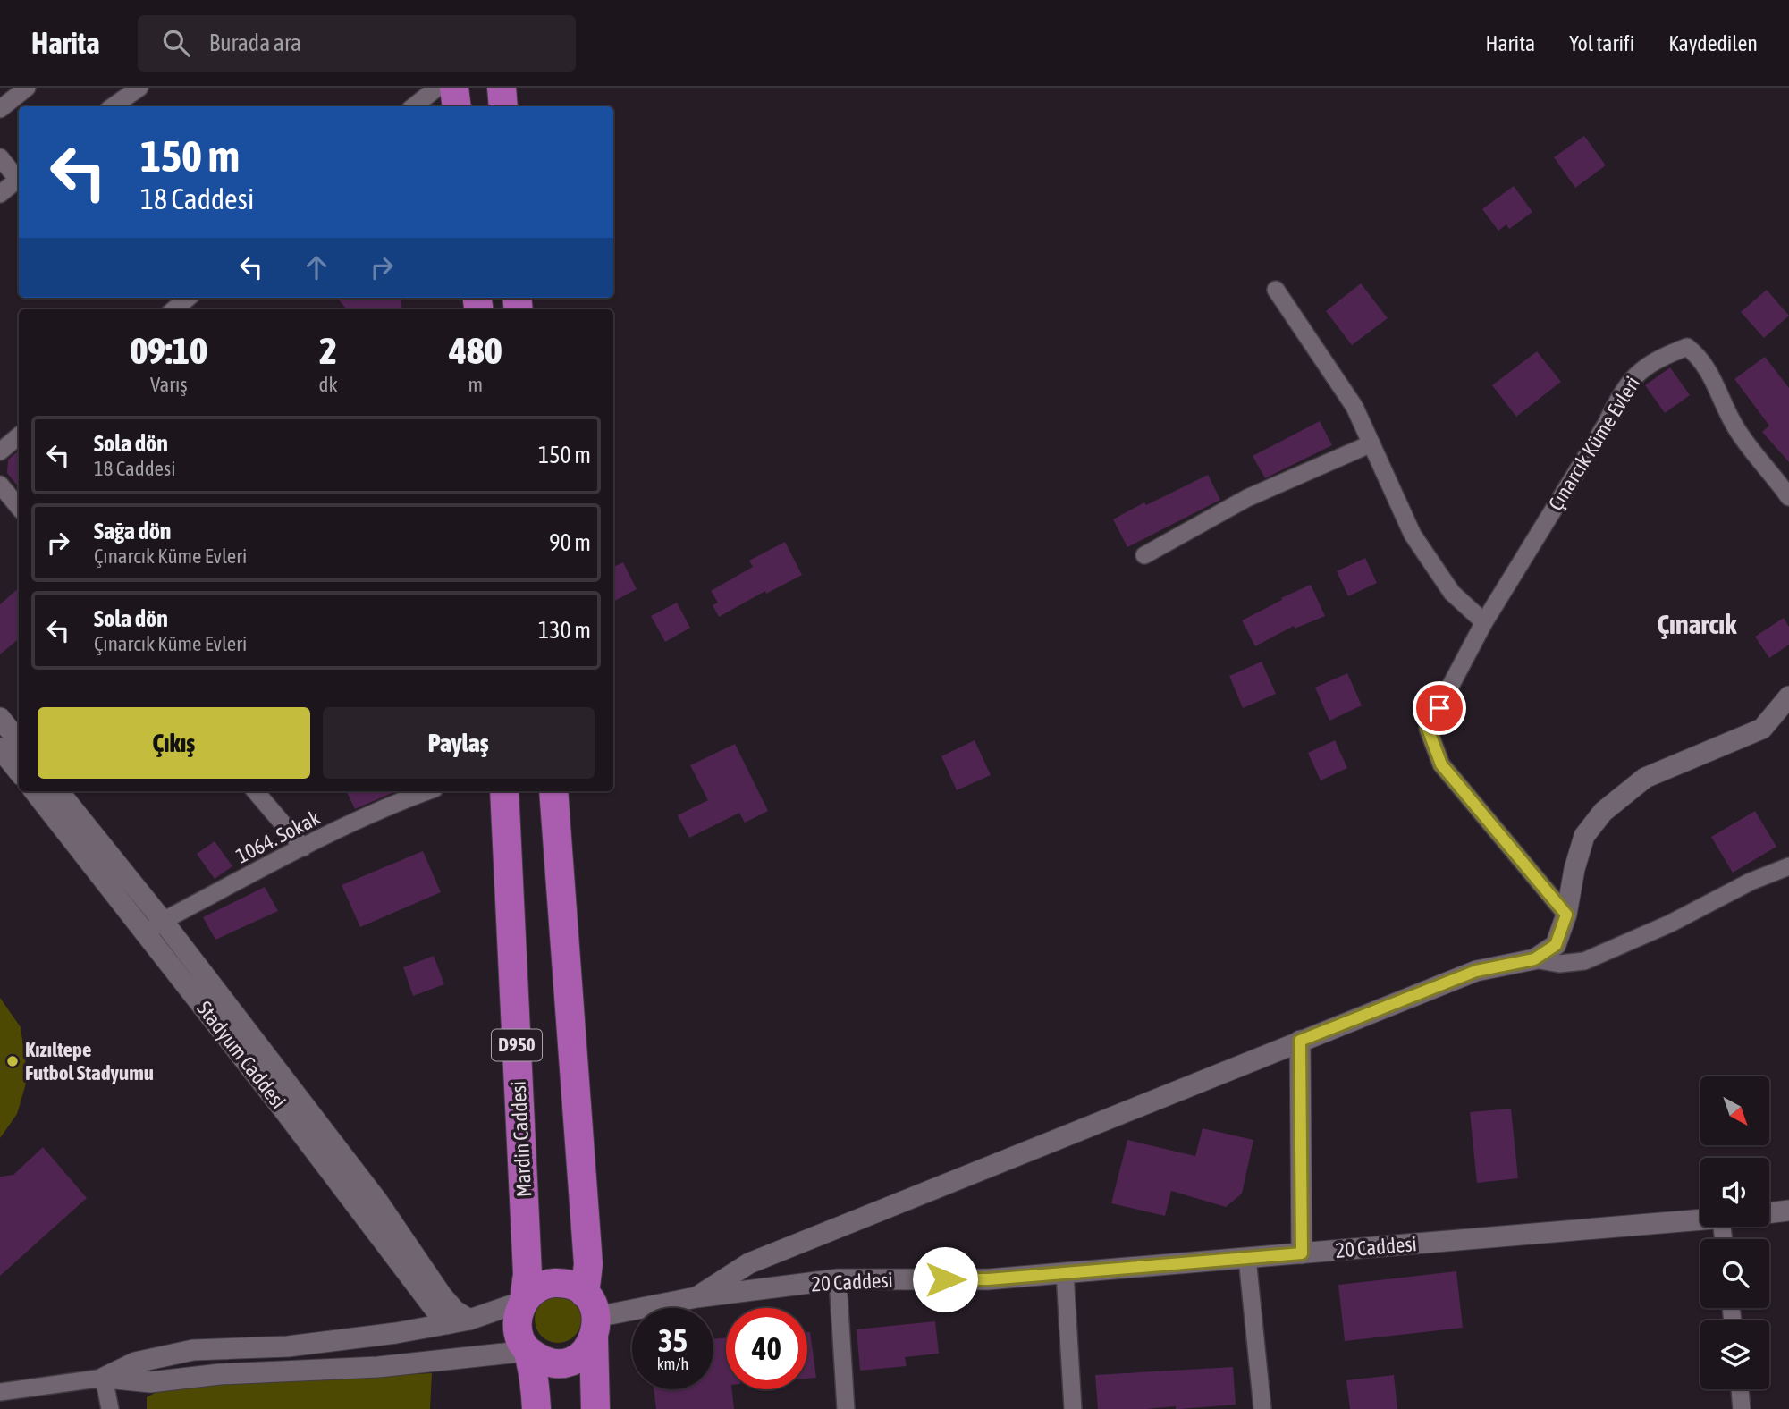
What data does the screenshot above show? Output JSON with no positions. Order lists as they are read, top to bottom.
{
  "streets": {
    "highway": ["D950", "Mardin Caddesi"],
    "street": [
      "Çınarcık Küme Evleri",
      "1064. Sokak",
      "Stadyum Caddesi",
      "20 Caddesi"
    ]
  },
  "crossings": [
    ["1064. Sokak", "Stadyum Caddesi"],
    ["D950", "Mardin Caddesi"],
    ["D950", "20 Caddesi"],
    ["Mardin Caddesi", "20 Caddesi"]
  ],
  "districts": ["Çınarcık"],
  "places": ["Kızıltepe Futbol Stadyumu"],
  "north": "bottom right",
  "page": {
    "header": "Harita",
    "search": "Burada ara",
    "nav": ["Harita", "Yol tarifi", "Kaydedilen"],
    "turn": ["150 m", "18 Caddesi"],
    "eta": [
      "09:10",
      "Varış",
      "2",
      "dk",
      "480",
      "m"
    ],
    "list": [
      {
        "name": "Sola dön",
        "note": "18 Caddesi",
        "value": "150 m"
      },
      {
        "name": "Sağa dön",
        "note": "Çınarcık Küme Evleri",
        "value": "90 m"
      },
      {
        "name": "Sola dön",
        "note": "Çınarcık Küme Evleri",
        "value": "130 m"
      }
    ],
    "buttons": ["Çıkış", "Paylaş"],
    "speed": "35 km/h",
    "limit": "40"
  }
}
